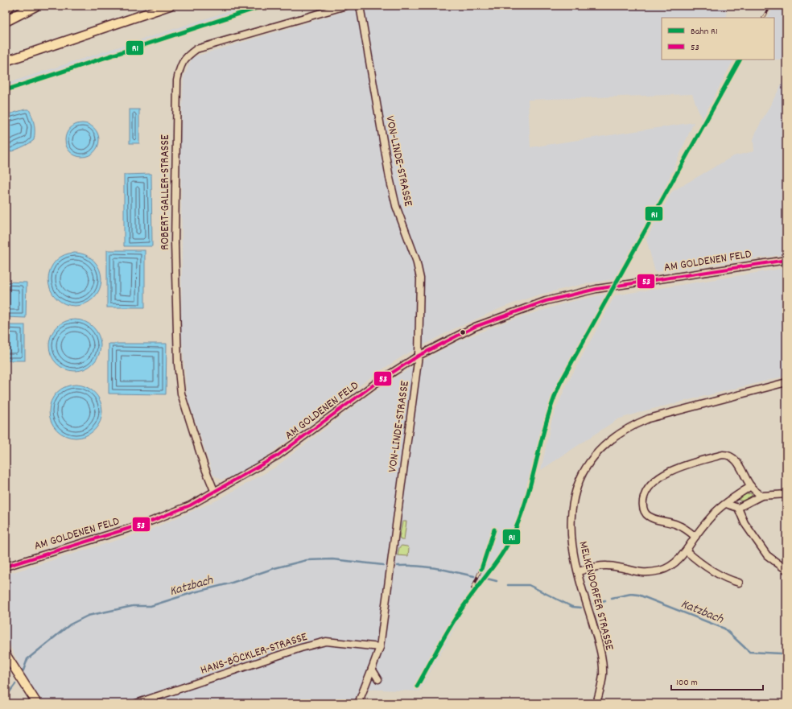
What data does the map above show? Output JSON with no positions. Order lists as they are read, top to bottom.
{
  "streets": {
    "street": [
      "VON-LINDE-STRASSE",
      "ROBERT-GALLER-STRASSE",
      "AM GOLDENEN FELD",
      "MELKENDORFER STRASSE",
      "HANS-BÖCKLER-STRASSE"
    ]
  },
  "crossings": [
    ["VON-LINDE-STRASSE", "AM GOLDENEN FELD"],
    ["VON-LINDE-STRASSE", "HANS-BÖCKLER-STRASSE"],
    ["ROBERT-GALLER-STRASSE", "AM GOLDENEN FELD"]
  ],
  "water": ["Katzbach"],
  "lines": ["rail line R1", "transit line 53"],
  "legend": ["Bahn R1", "53"],
  "scale_bar": "100 m"
}
